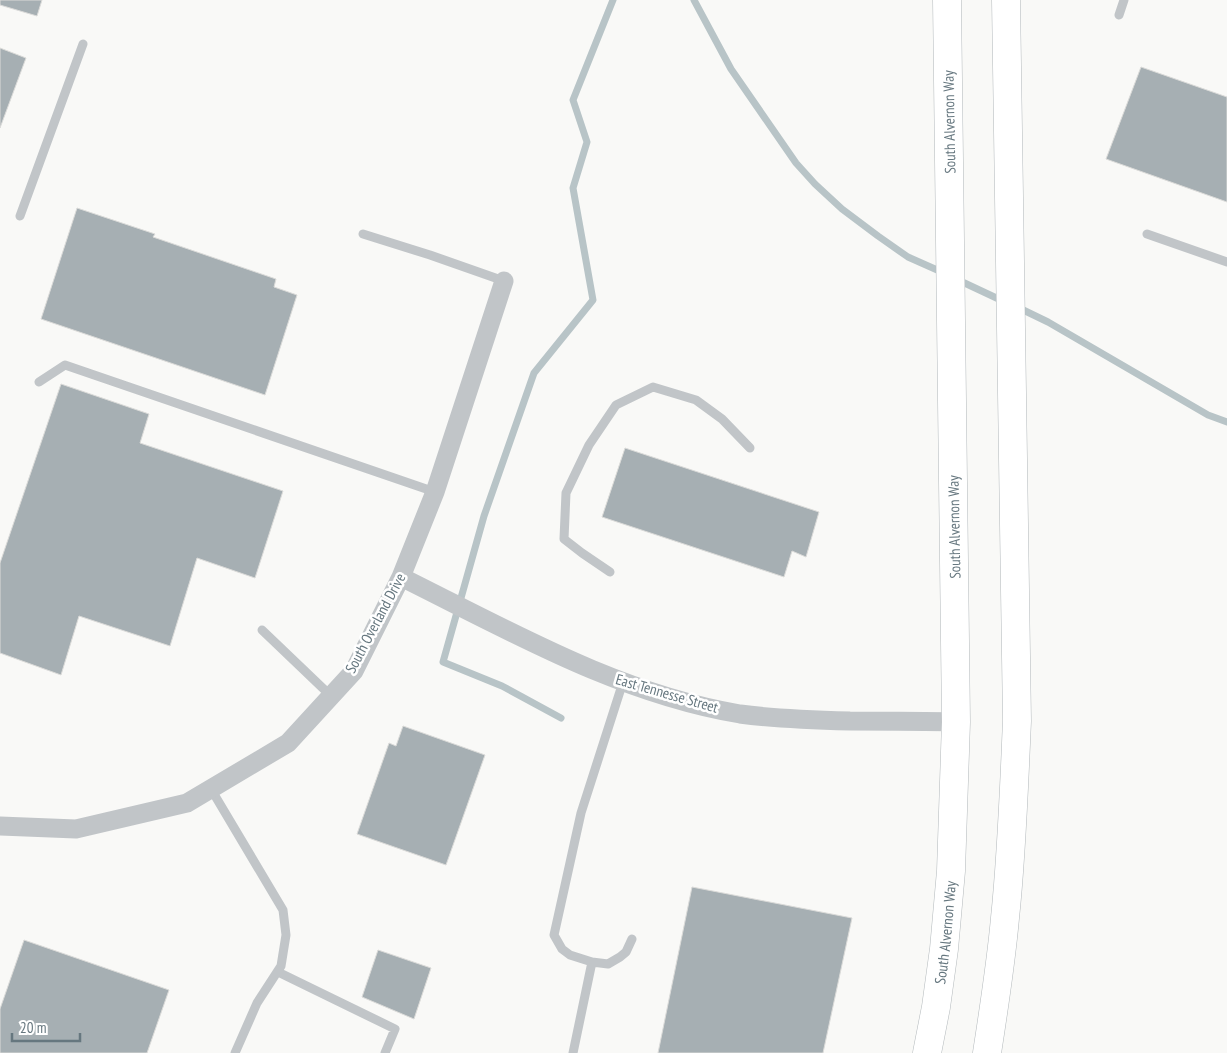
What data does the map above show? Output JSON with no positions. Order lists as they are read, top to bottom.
{
  "streets": {
    "main road": ["South Alvernon Way"],
    "street": ["South Overland Drive", "East Tennesse Street"]
  },
  "crossings": [
    ["South Alvernon Way", "East Tennesse Street"],
    ["South Overland Drive", "East Tennesse Street"]
  ],
  "scale_bar": "20 m"
}
